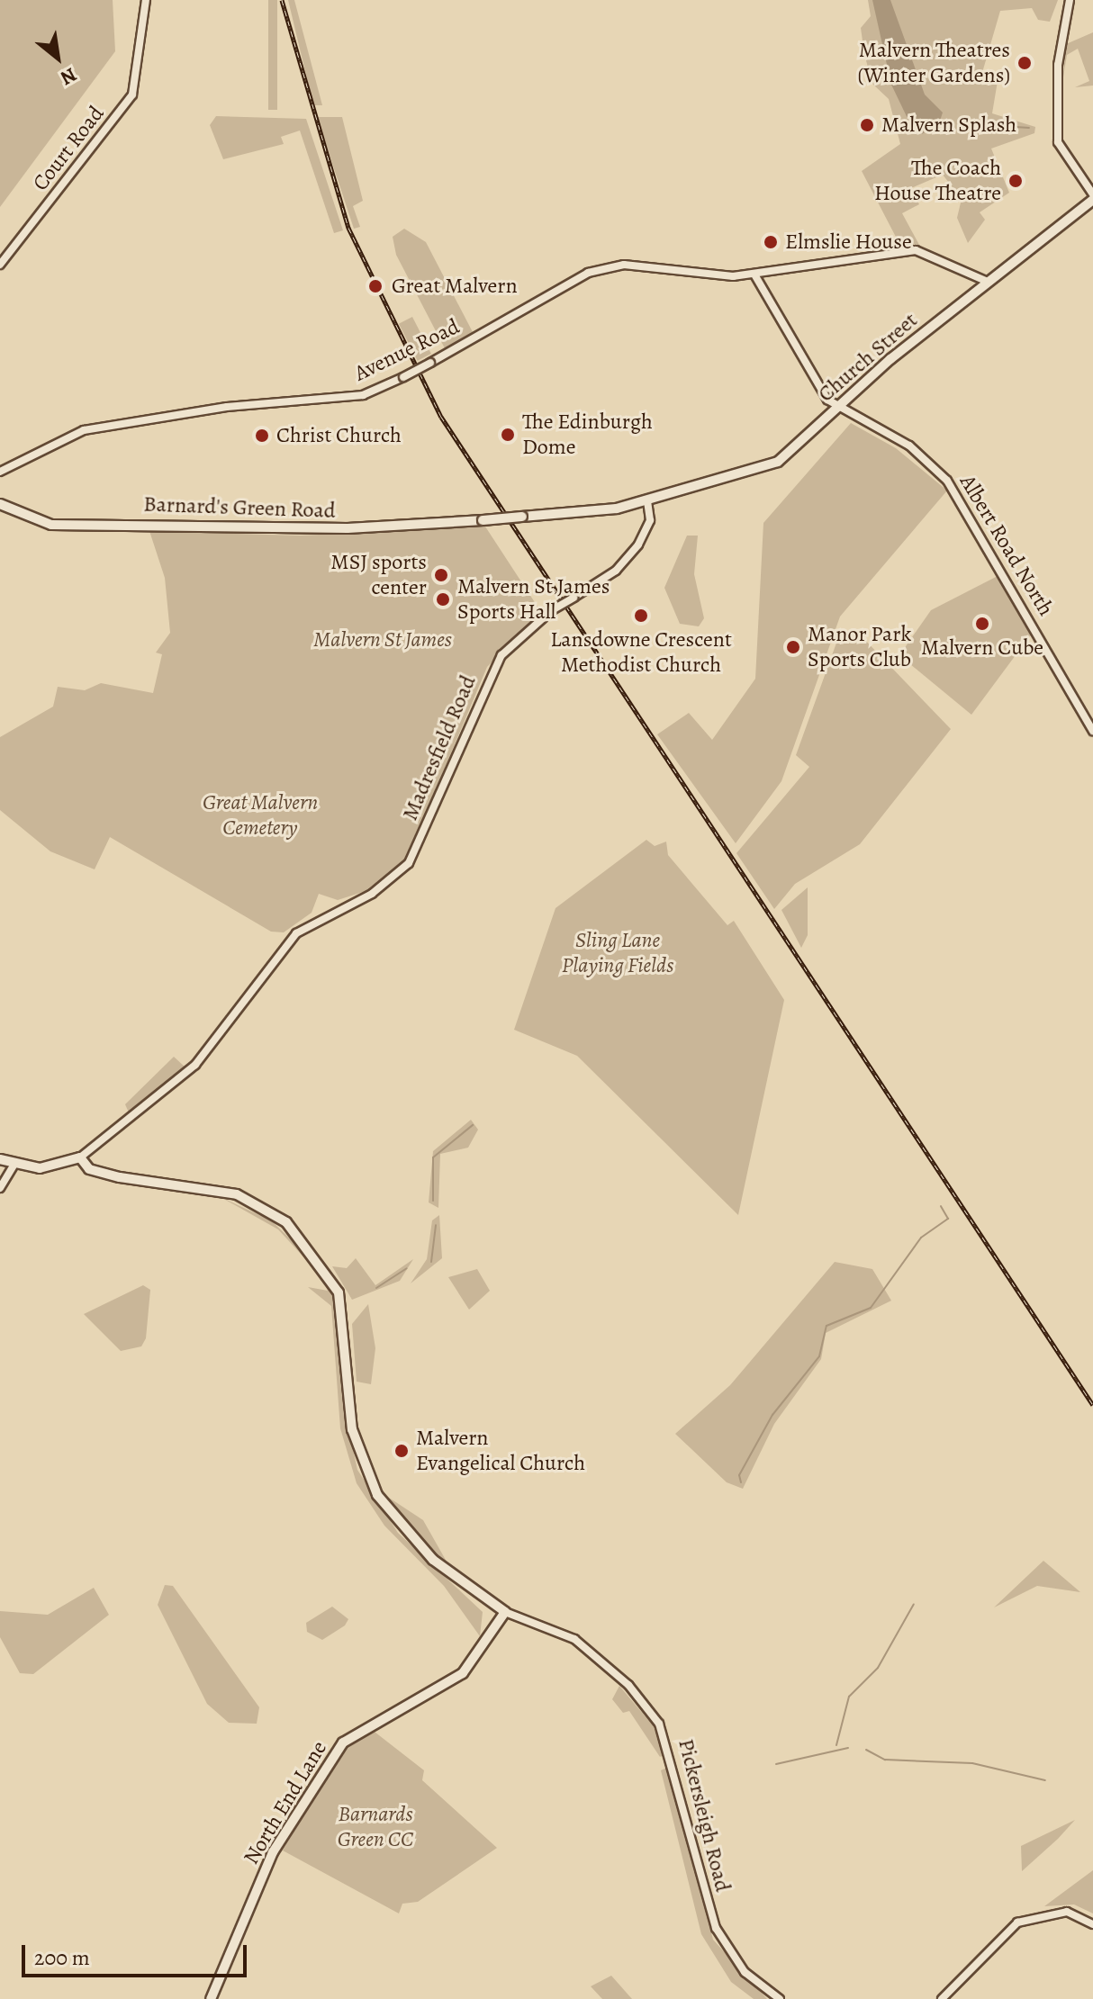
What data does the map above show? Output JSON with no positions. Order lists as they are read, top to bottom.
{
  "streets": {
    "main road": [
      "Church Street",
      "Barnard's Green Road",
      "North End Lane",
      "Pickersleigh Road"
    ],
    "street": [
      "Court Road",
      "Avenue Road",
      "Albert Road North",
      "Madresfield Road"
    ]
  },
  "crossings": [
    ["Avenue Road", "Church Street"],
    ["Avenue Road", "Albert Road North"],
    ["Church Street", "Barnard's Green Road"],
    ["Church Street", "Albert Road North"],
    ["Church Street", "Madresfield Road"],
    ["Barnard's Green Road", "Madresfield Road"],
    ["Madresfield Road", "Pickersleigh Road"],
    ["North End Lane", "Pickersleigh Road"]
  ],
  "parks": [
    "Malvern St James",
    "Great Malvern Cemetery",
    "Sling Lane Playing Fields",
    "Barnards Green CC"
  ],
  "places": [
    "Malvern Theatres (Winter Gardens)",
    "Malvern Splash",
    "The Coach House Theatre",
    "Elmslie House",
    "Great Malvern",
    "The Edinburgh Dome",
    "Christ Church",
    "MSJ sports center",
    "Malvern St James Sports Hall",
    "Lansdowne Crescent Methodist Church",
    "Malvern Cube",
    "Manor Park Sports Club",
    "Malvern Evangelical Church"
  ],
  "scale_bar": "200 m",
  "north": "bottom right"
}
